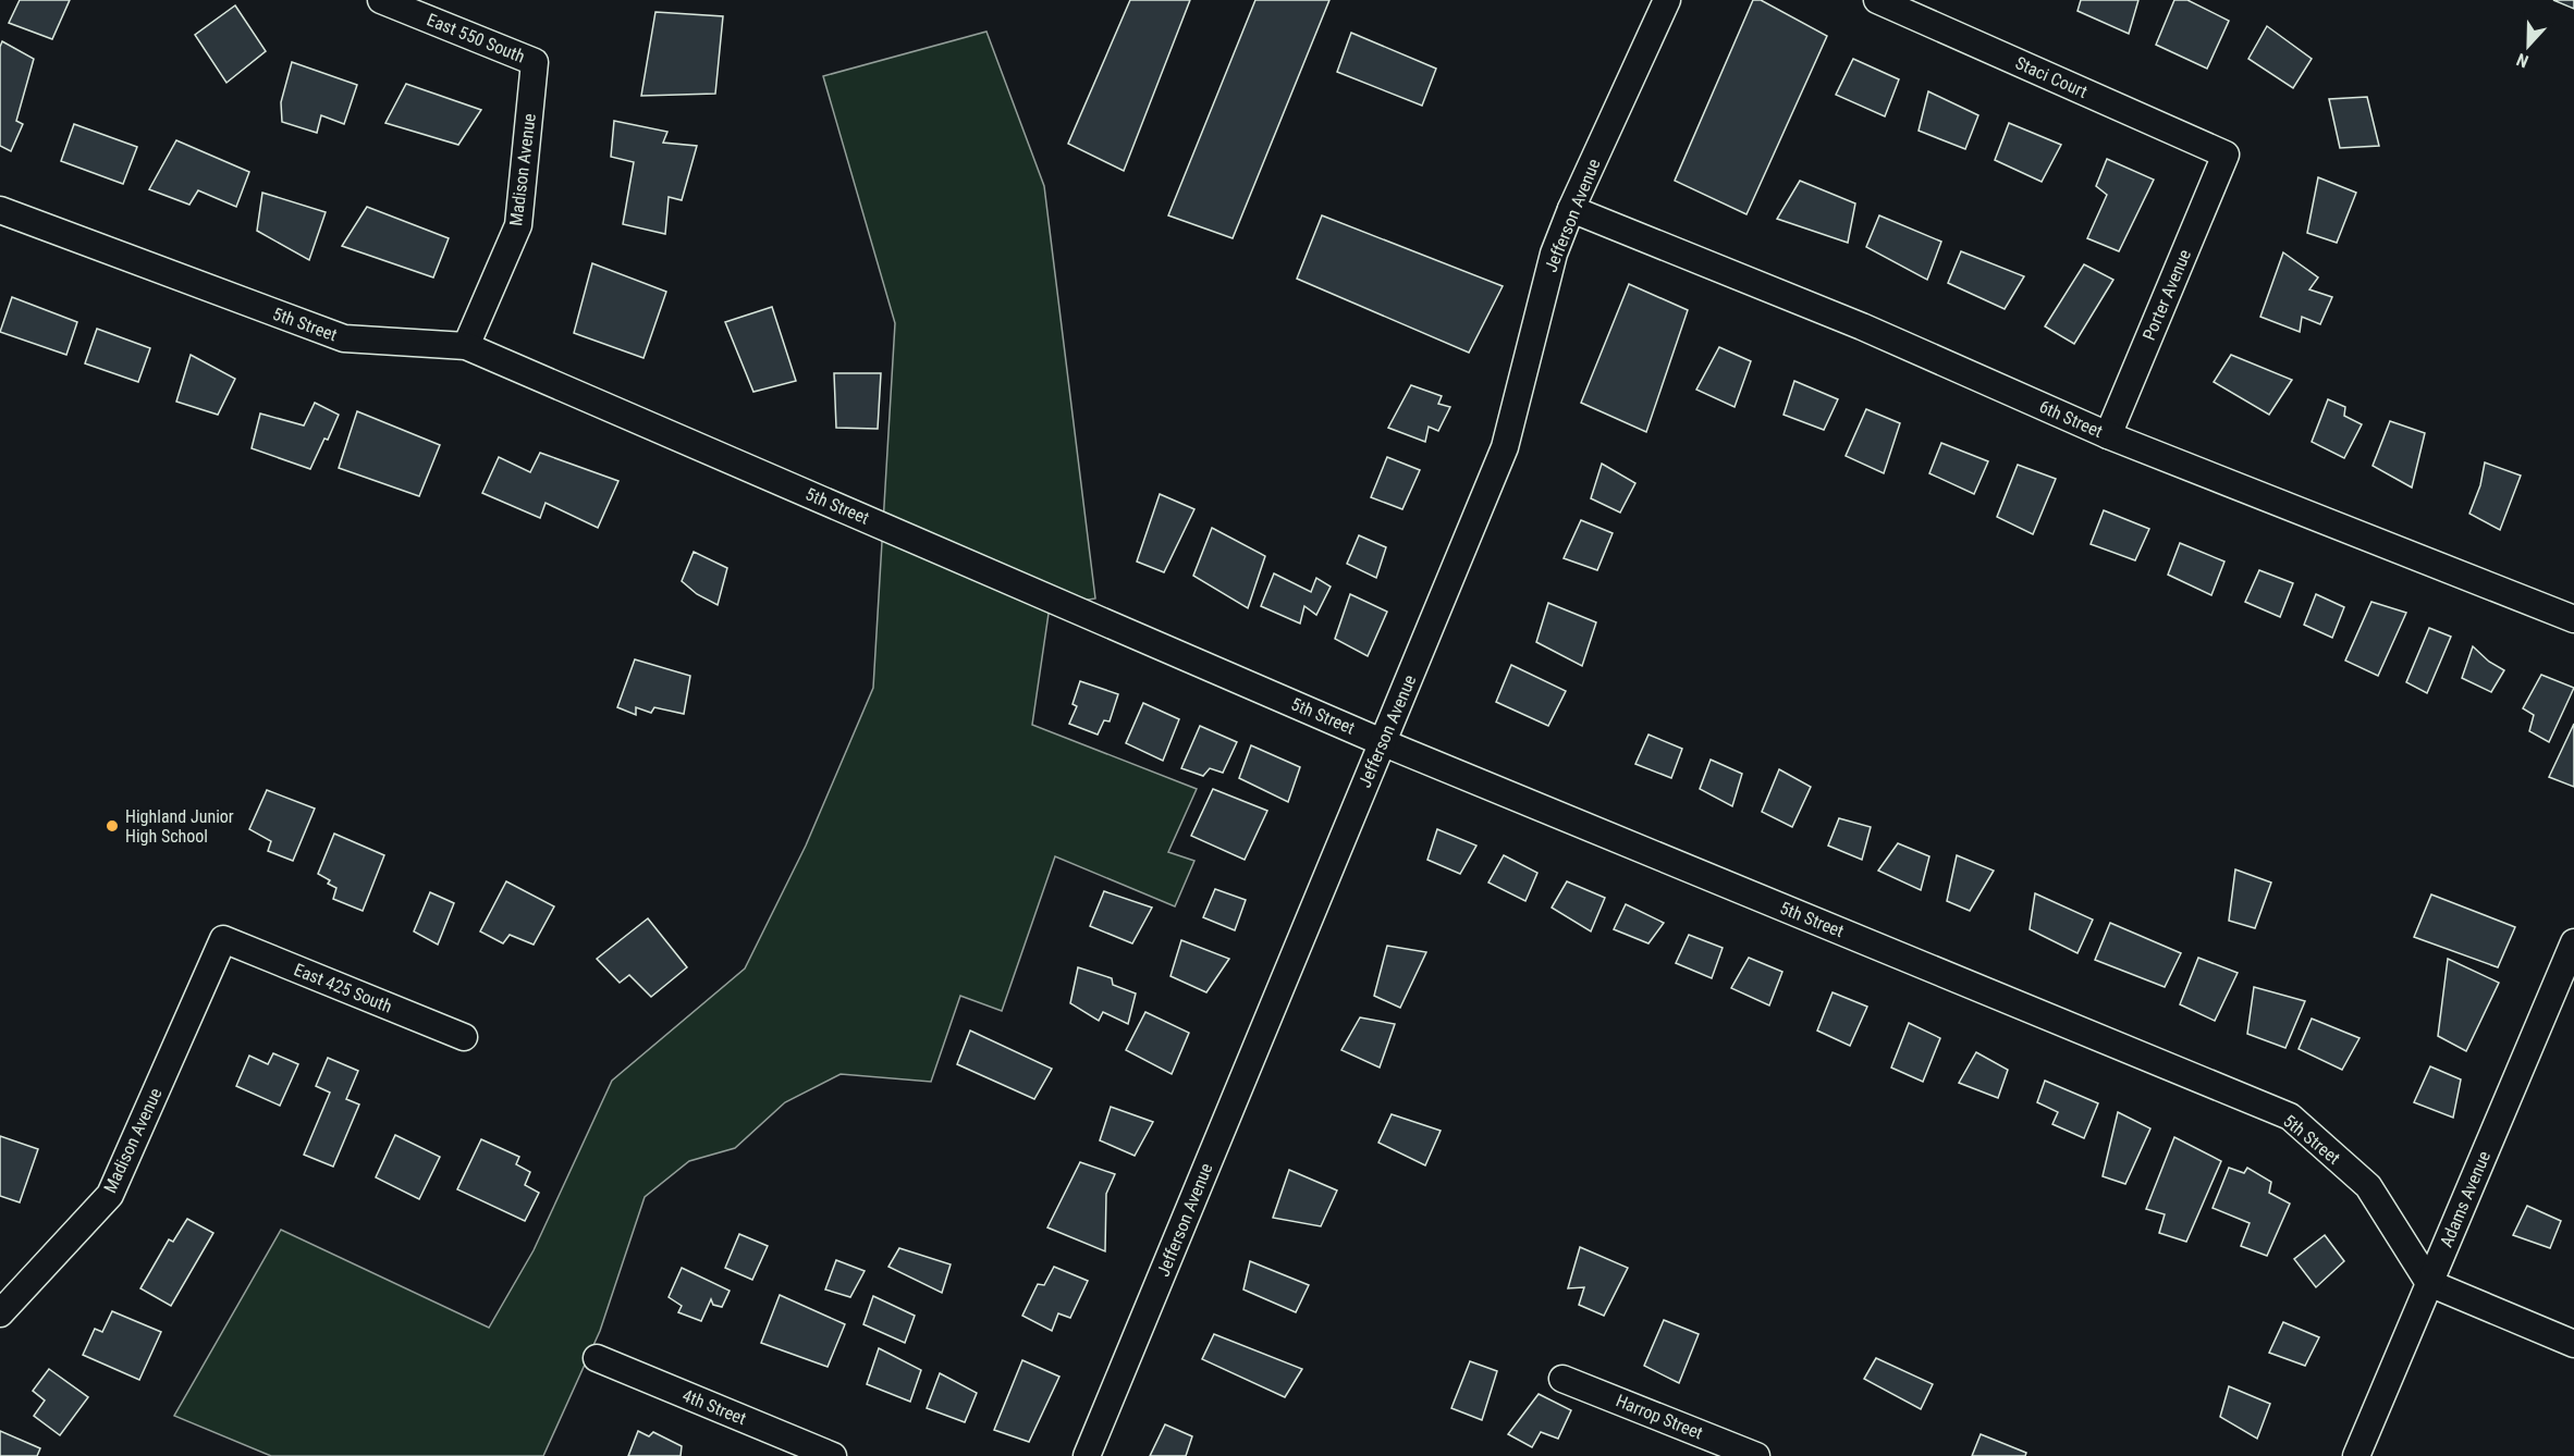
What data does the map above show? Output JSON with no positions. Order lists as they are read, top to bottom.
{
  "streets": {
    "street": [
      "East 550 South",
      "Staci Court",
      "Madison Avenue",
      "Jefferson Avenue",
      "Porter Avenue",
      "5th Street",
      "6th Street",
      "East 425 South",
      "Adams Avenue",
      "4th Street",
      "Harrop Street"
    ]
  },
  "crossings": [
    ["East 550 South", "Madison Avenue"],
    ["Staci Court", "Porter Avenue"],
    ["Madison Avenue", "5th Street"],
    ["Madison Avenue", "East 425 South"],
    ["Jefferson Avenue", "5th Street"],
    ["Jefferson Avenue", "6th Street"],
    ["Porter Avenue", "6th Street"],
    ["5th Street", "Adams Avenue"]
  ],
  "places": ["Highland Junior High School"],
  "north": "bottom"
}
